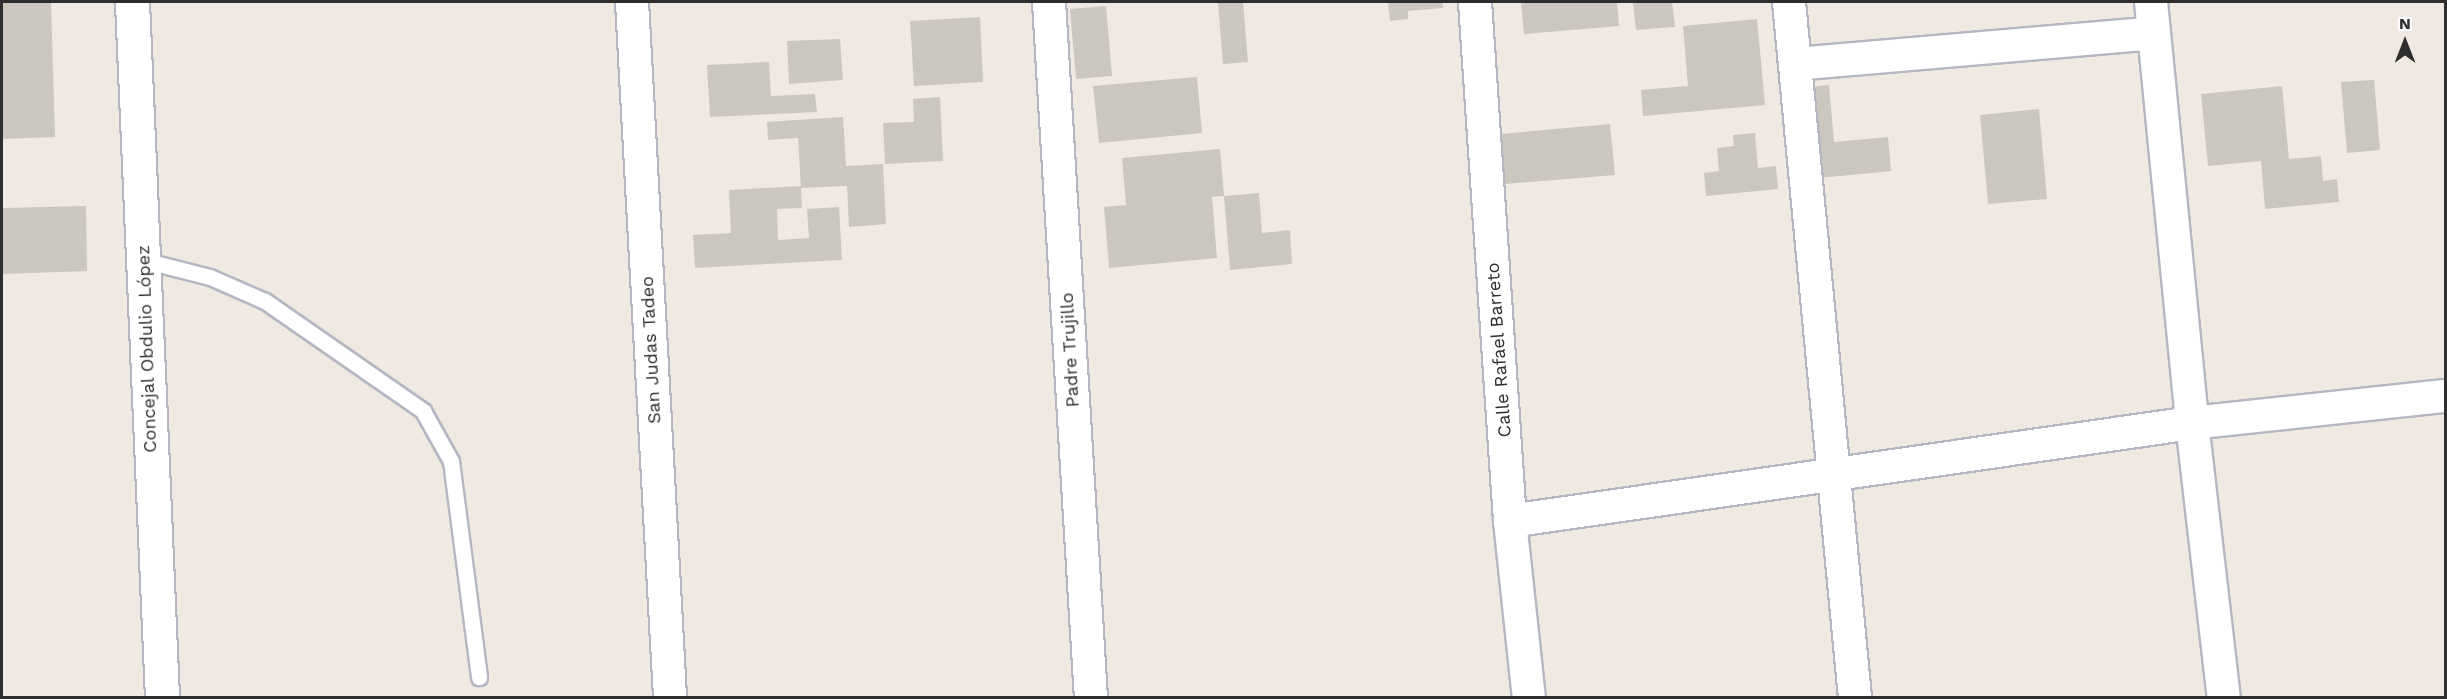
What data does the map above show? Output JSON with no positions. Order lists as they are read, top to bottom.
{
  "streets": {
    "street": [
      "Concejal Obdulio López",
      "San Judas Tadeo",
      "Padre Trujillo",
      "Calle Rafael Barreto"
    ]
  },
  "north": "top"
}
